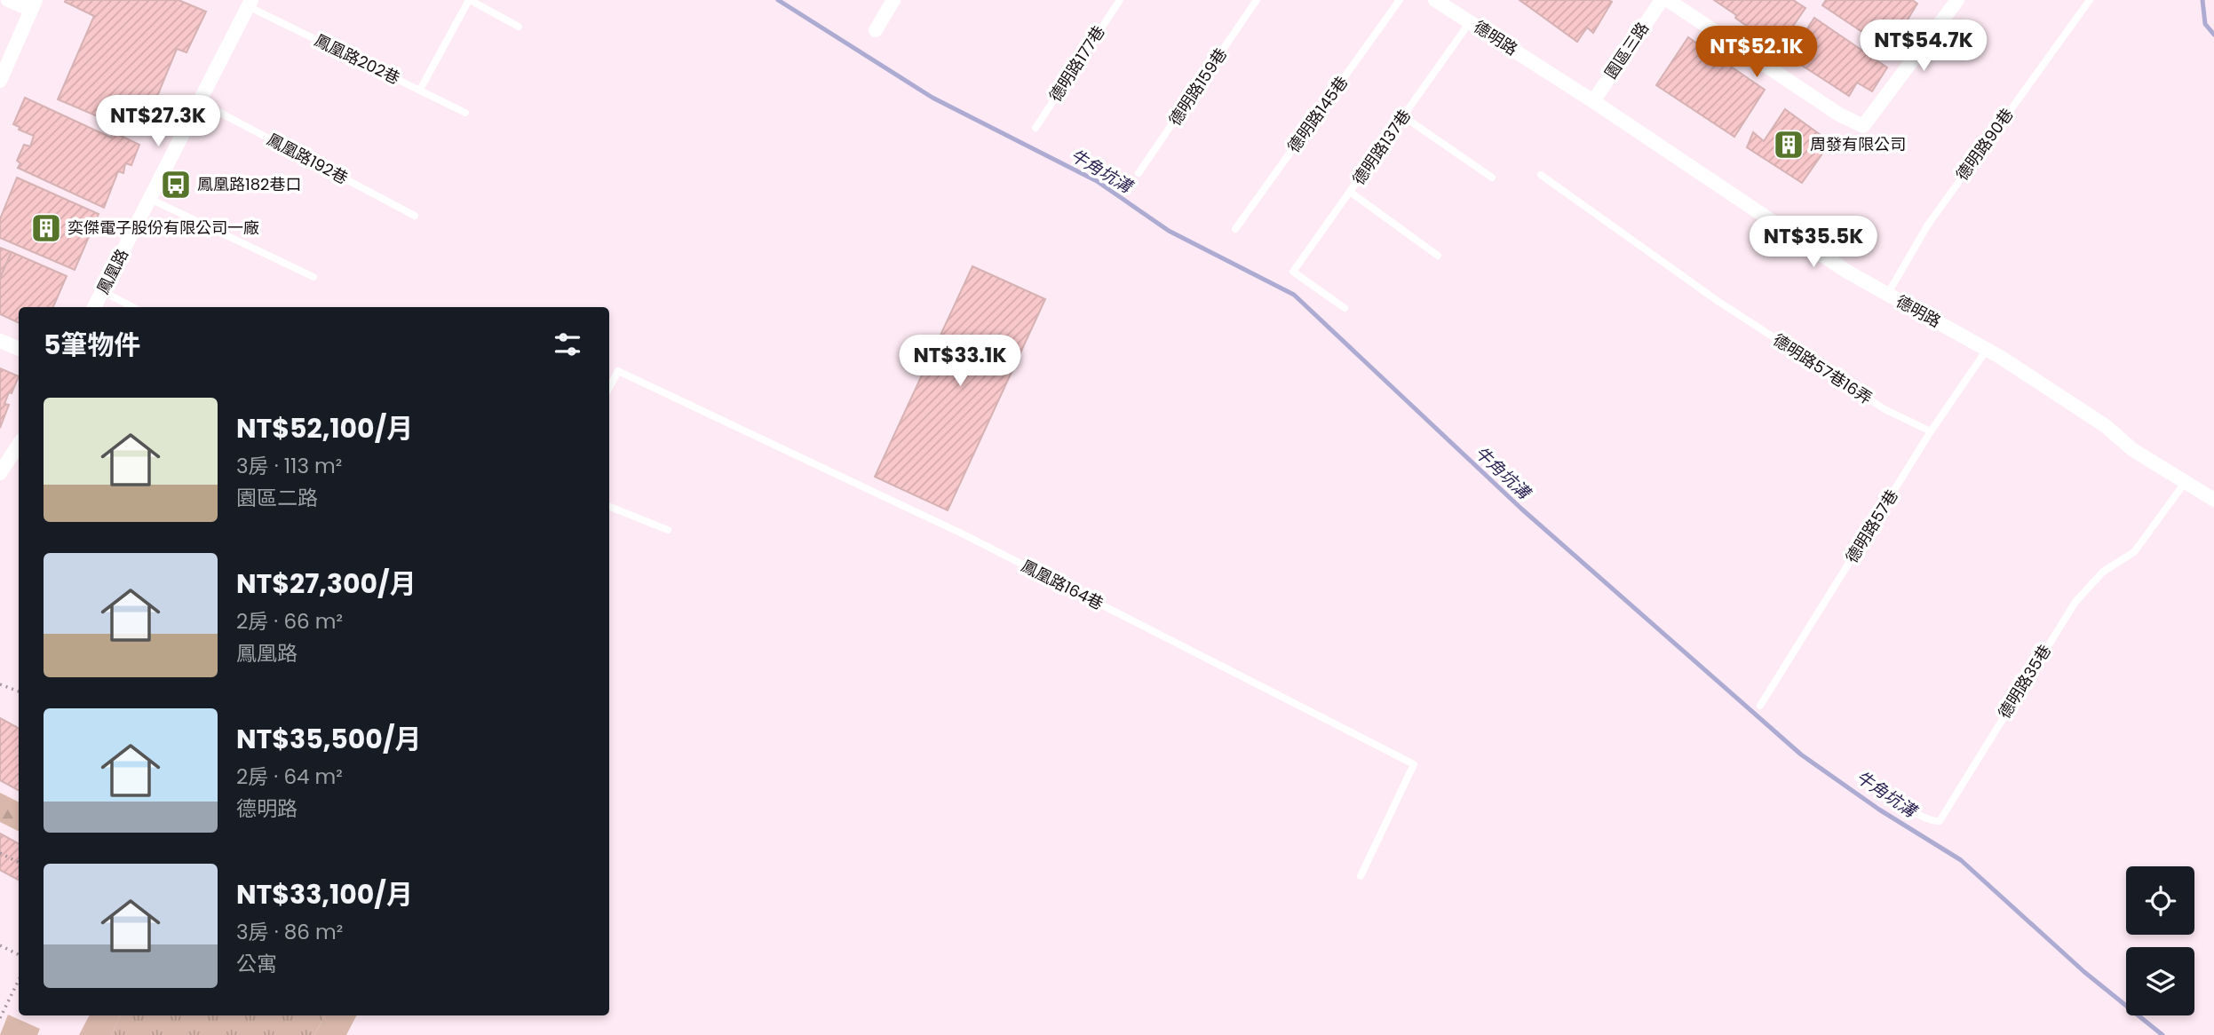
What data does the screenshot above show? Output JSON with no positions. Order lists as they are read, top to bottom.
{
  "streets": {
    "street": ["德明路", "園區三路", "鳳凰路"],
    "lane": [
      "鳳凰路202巷",
      "德明路177巷",
      "德明路159巷",
      "德明路145巷",
      "德明路90巷",
      "德明路137巷",
      "鳳凰路192巷",
      "德明路57巷16弄",
      "德明路57巷",
      "鳳凰路164巷",
      "德明路35巷"
    ]
  },
  "crossings": [
    ["德明路", "園區三路"],
    ["德明路", "德明路90巷"],
    ["德明路", "德明路137巷"],
    ["德明路", "德明路57巷"],
    ["德明路", "德明路35巷"],
    ["鳳凰路202巷", "鳳凰路"],
    ["鳳凰路192巷", "鳳凰路"],
    ["德明路57巷16弄", "德明路57巷"]
  ],
  "water": ["牛角坑溝"],
  "places": {
    "building": ["周發有限公司", "奕傑電子股份有限公司一廠"],
    "bus stop": ["鳳凰路182巷口"]
  },
  "page": {
    "price": [
      "NT$54.7K",
      "NT$52.1K",
      "NT$27.3K",
      "NT$35.5K",
      "NT$33.1K"
    ],
    "heading": "5筆物件",
    "list": [
      {
        "name": "NT$52,100/月",
        "note": "3房 · 113 m² · 園區二路"
      },
      {
        "name": "NT$27,300/月",
        "note": "2房 · 66 m² · 鳳凰路"
      },
      {
        "name": "NT$35,500/月",
        "note": "2房 · 64 m² · 德明路"
      },
      {
        "name": "NT$33,100/月",
        "note": "3房 · 86 m² · 公寓"
      }
    ]
  }
}
